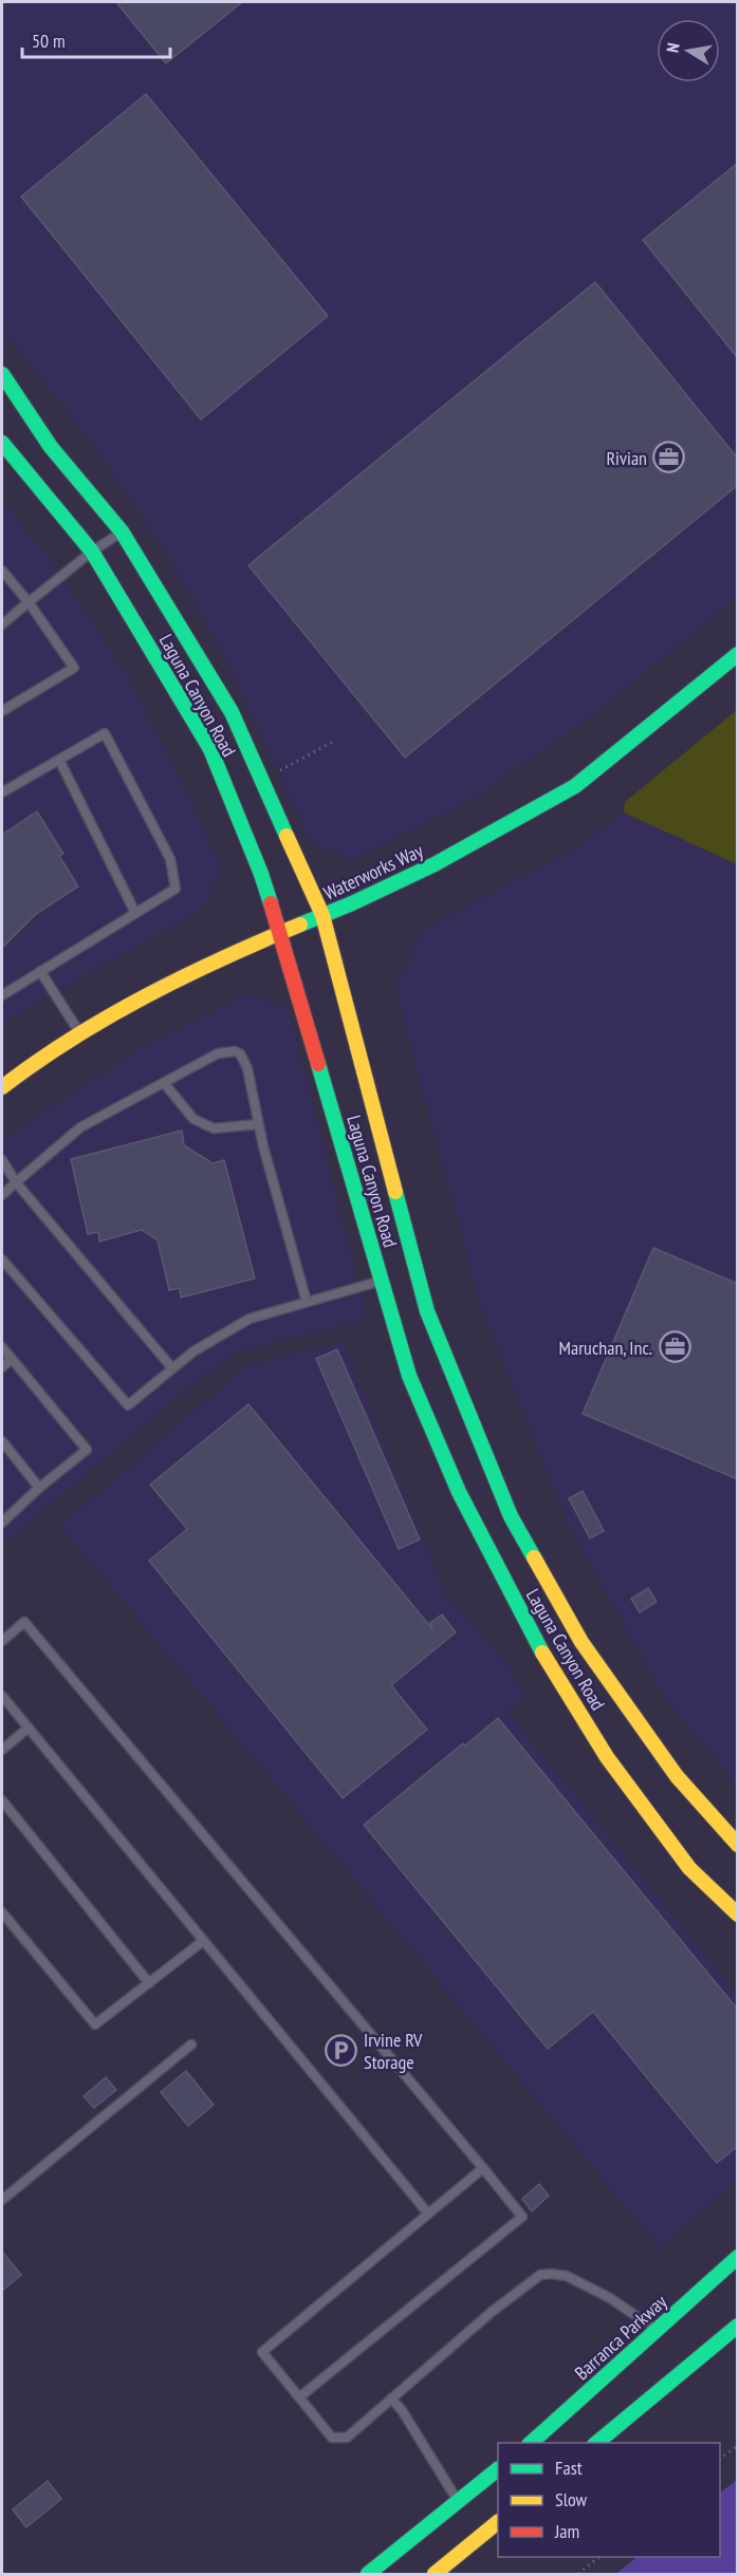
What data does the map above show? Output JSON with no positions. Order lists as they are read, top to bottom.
{
  "streets": {
    "main road": ["Laguna Canyon Road", "Waterworks Way", "Barranca Parkway"]
  },
  "crossings": [
    ["Laguna Canyon Road", "Waterworks Way"]
  ],
  "places": {
    "office": ["Rivian", "Maruchan, Inc."],
    "parking": ["Irvine RV Storage"]
  },
  "legend": ["Fast", "Slow", "Jam"],
  "scale_bar": "50 m",
  "north": "left"
}
